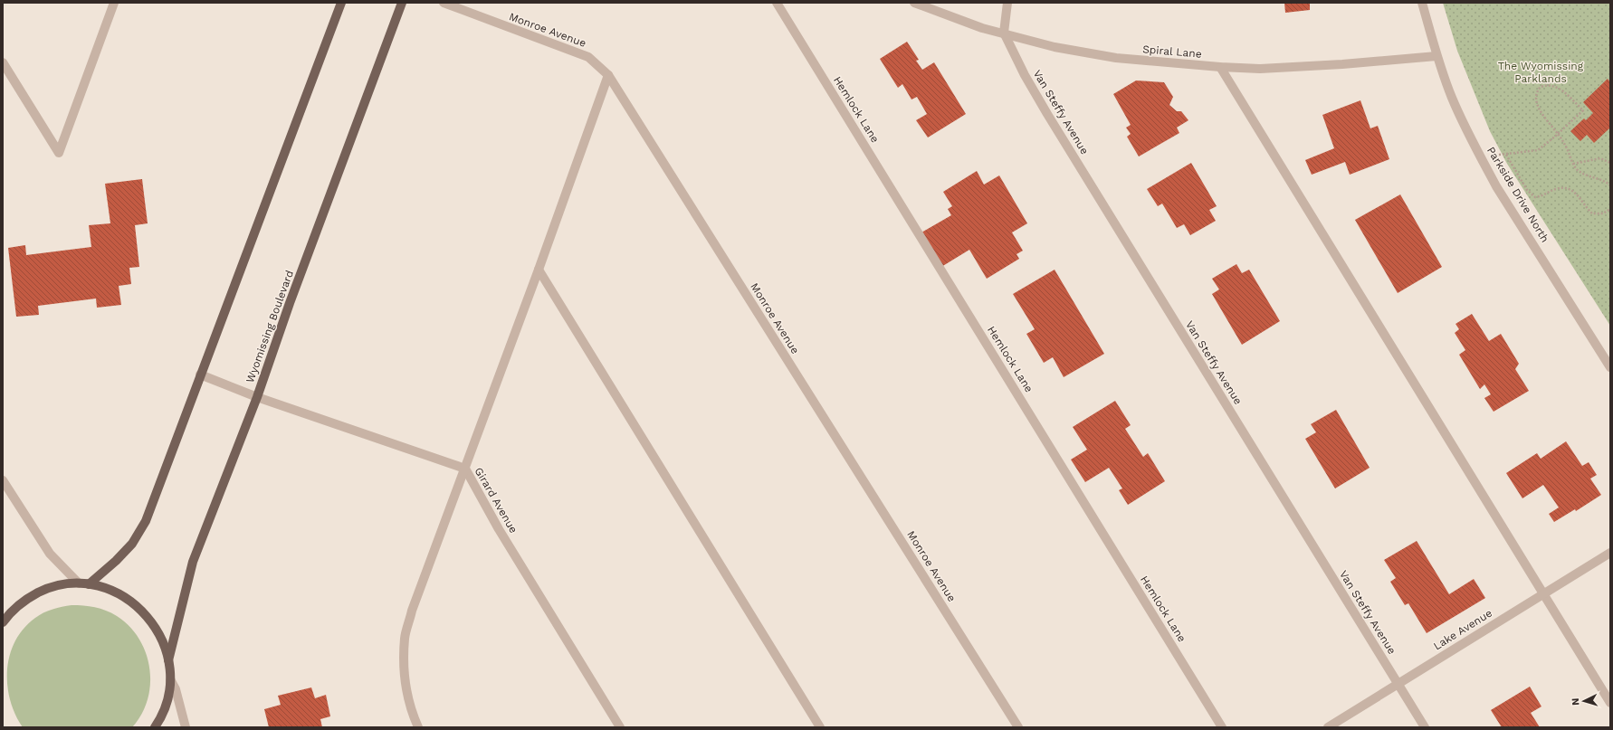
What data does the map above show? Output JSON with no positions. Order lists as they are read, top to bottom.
{
  "streets": {
    "main road": ["Wyomissing Boulevard"],
    "street": [
      "Monroe Avenue",
      "Spiral Lane",
      "Hemlock Lane",
      "Van Steffy Avenue",
      "Parkside Drive North",
      "Girard Avenue",
      "Lake Avenue"
    ]
  },
  "crossings": [
    ["Spiral Lane", "Van Steffy Avenue"],
    ["Spiral Lane", "Parkside Drive North"],
    ["Van Steffy Avenue", "Lake Avenue"],
    ["Wyomissing Boulevard", "Girard Avenue"]
  ],
  "parks": ["The Wyomissing Parklands"],
  "north": "left"
}
